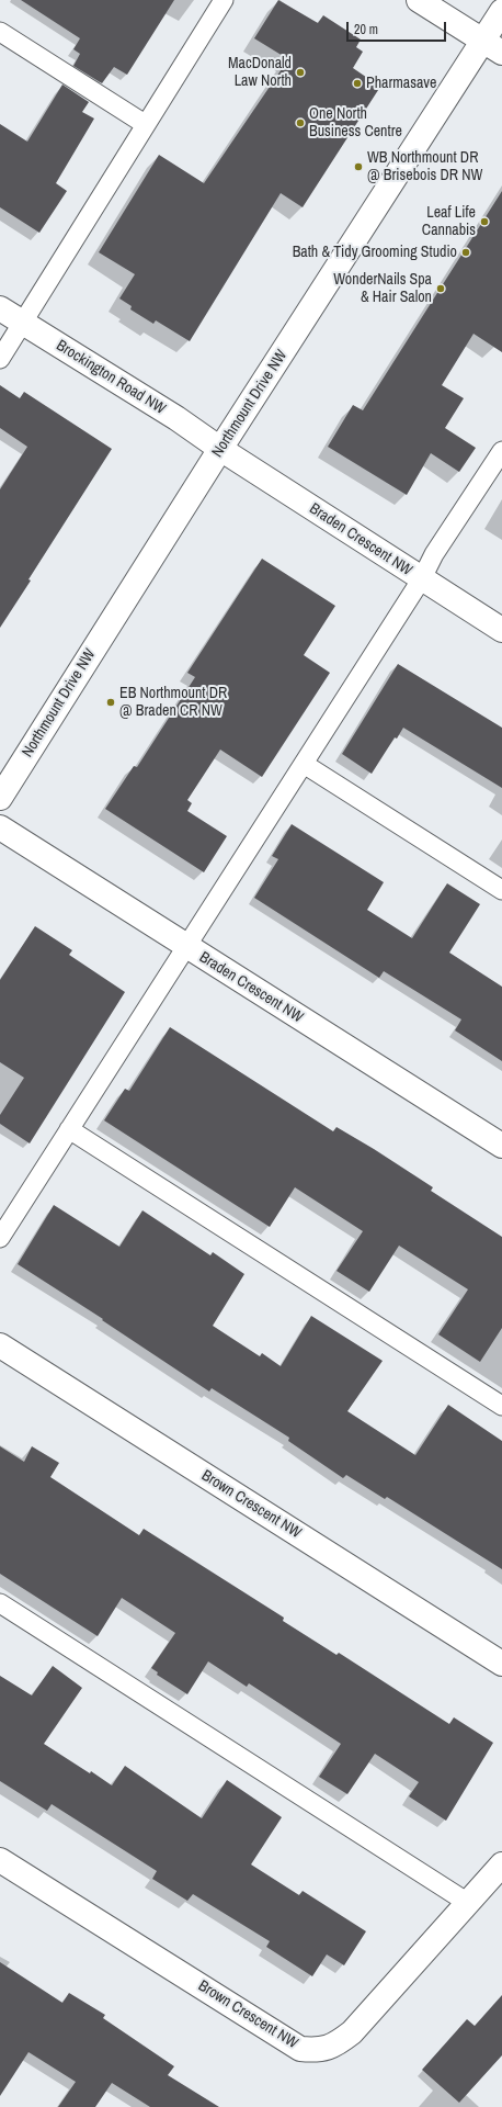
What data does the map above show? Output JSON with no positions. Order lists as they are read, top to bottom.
{
  "streets": {
    "street": [
      "Brockington Road NW",
      "Northmount Drive NW",
      "Braden Crescent NW",
      "Brown Crescent NW"
    ]
  },
  "crossings": [
    ["Brockington Road NW", "Northmount Drive NW"],
    ["Brockington Road NW", "Braden Crescent NW"],
    ["Northmount Drive NW", "Braden Crescent NW"]
  ],
  "places": [
    "MacDonald Law North",
    "Pharmasave",
    "One North Business Centre",
    "WB Northmount DR @ Brisebois DR NW",
    "Leaf Life Cannabis",
    "Bath & Tidy Grooming Studio",
    "WonderNails Spa & Hair Salon",
    "EB Northmount DR @ Braden CR NW"
  ],
  "scale_bar": "20 m"
}
